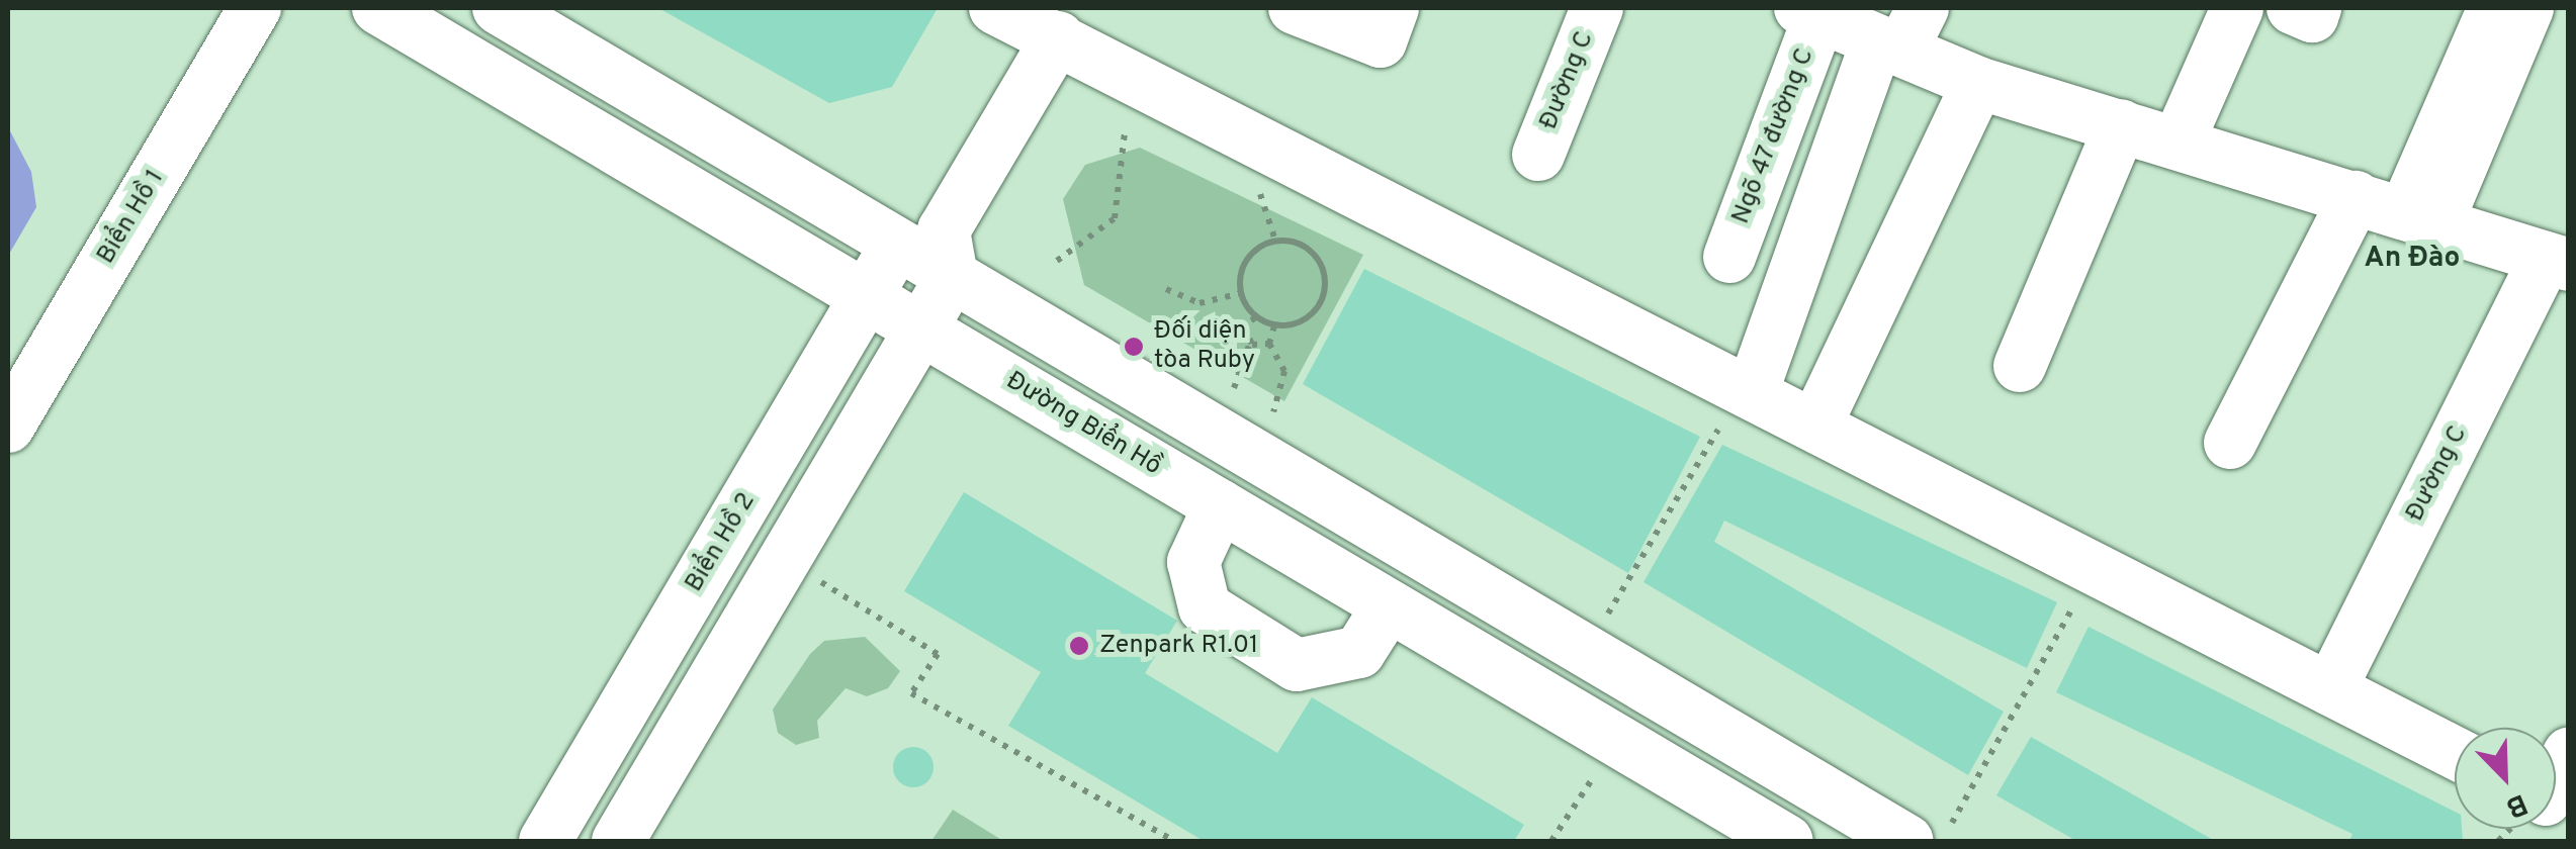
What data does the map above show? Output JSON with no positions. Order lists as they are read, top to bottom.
{
  "streets": {
    "street": [
      "Đường C",
      "Ngõ 47 đường C",
      "Biển Hồ 1",
      "Đường Biển Hồ",
      "Biển Hồ 2"
    ]
  },
  "crossings": [
    ["Đường C", "Ngõ 47 đường C"],
    ["Đường Biển Hồ", "Biển Hồ 2"]
  ],
  "districts": ["An Đào"],
  "places": ["Đối diện tòa Ruby", "Zenpark R1.01"],
  "north": "bottom right"
}
